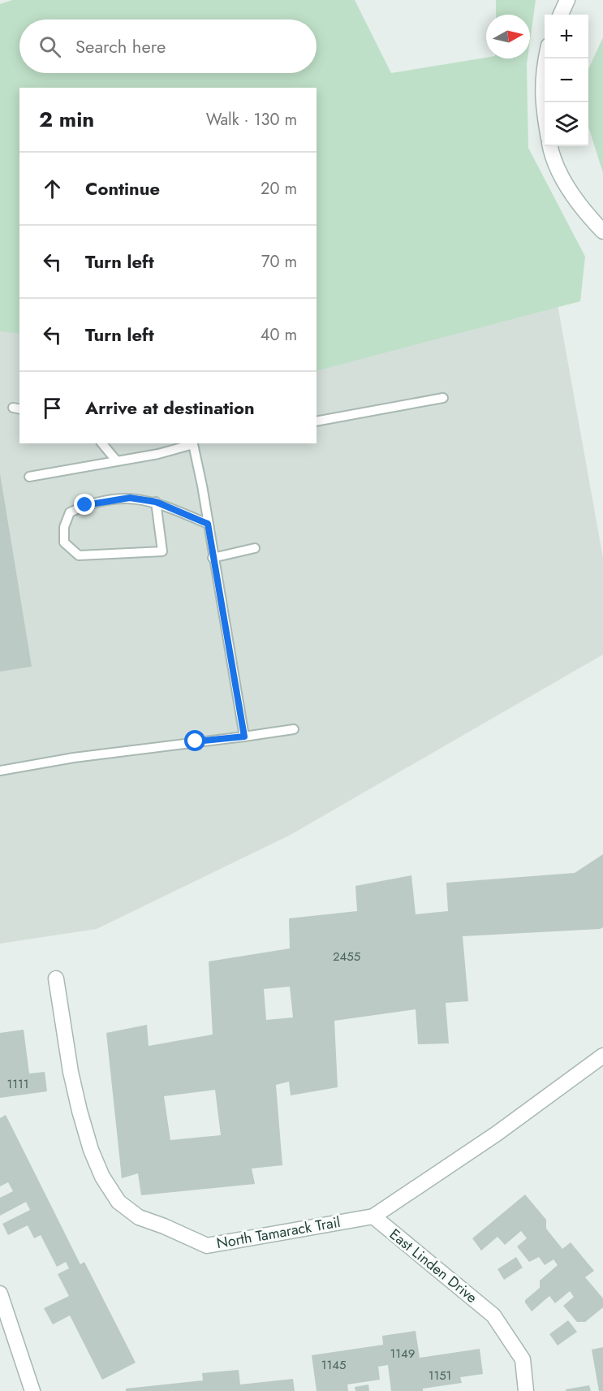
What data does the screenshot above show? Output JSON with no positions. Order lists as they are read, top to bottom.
{
  "streets": {
    "street": ["North Tamarack Trail", "East Linden Drive"]
  },
  "crossings": [
    ["North Tamarack Trail", "East Linden Drive"]
  ],
  "house_numbers": [
    "2455",
    "1111",
    "1149",
    "1145",
    "1151"
  ],
  "north": "right",
  "page": {
    "map_buttons": ["+", "−"],
    "search": "Search here",
    "heading": ["2 min", "Walk · 130 m"],
    "list": [
      ["Continue", "20 m"],
      ["Turn left", "70 m"],
      ["Turn left", "40 m"],
      "Arrive at destination"
    ]
  }
}
